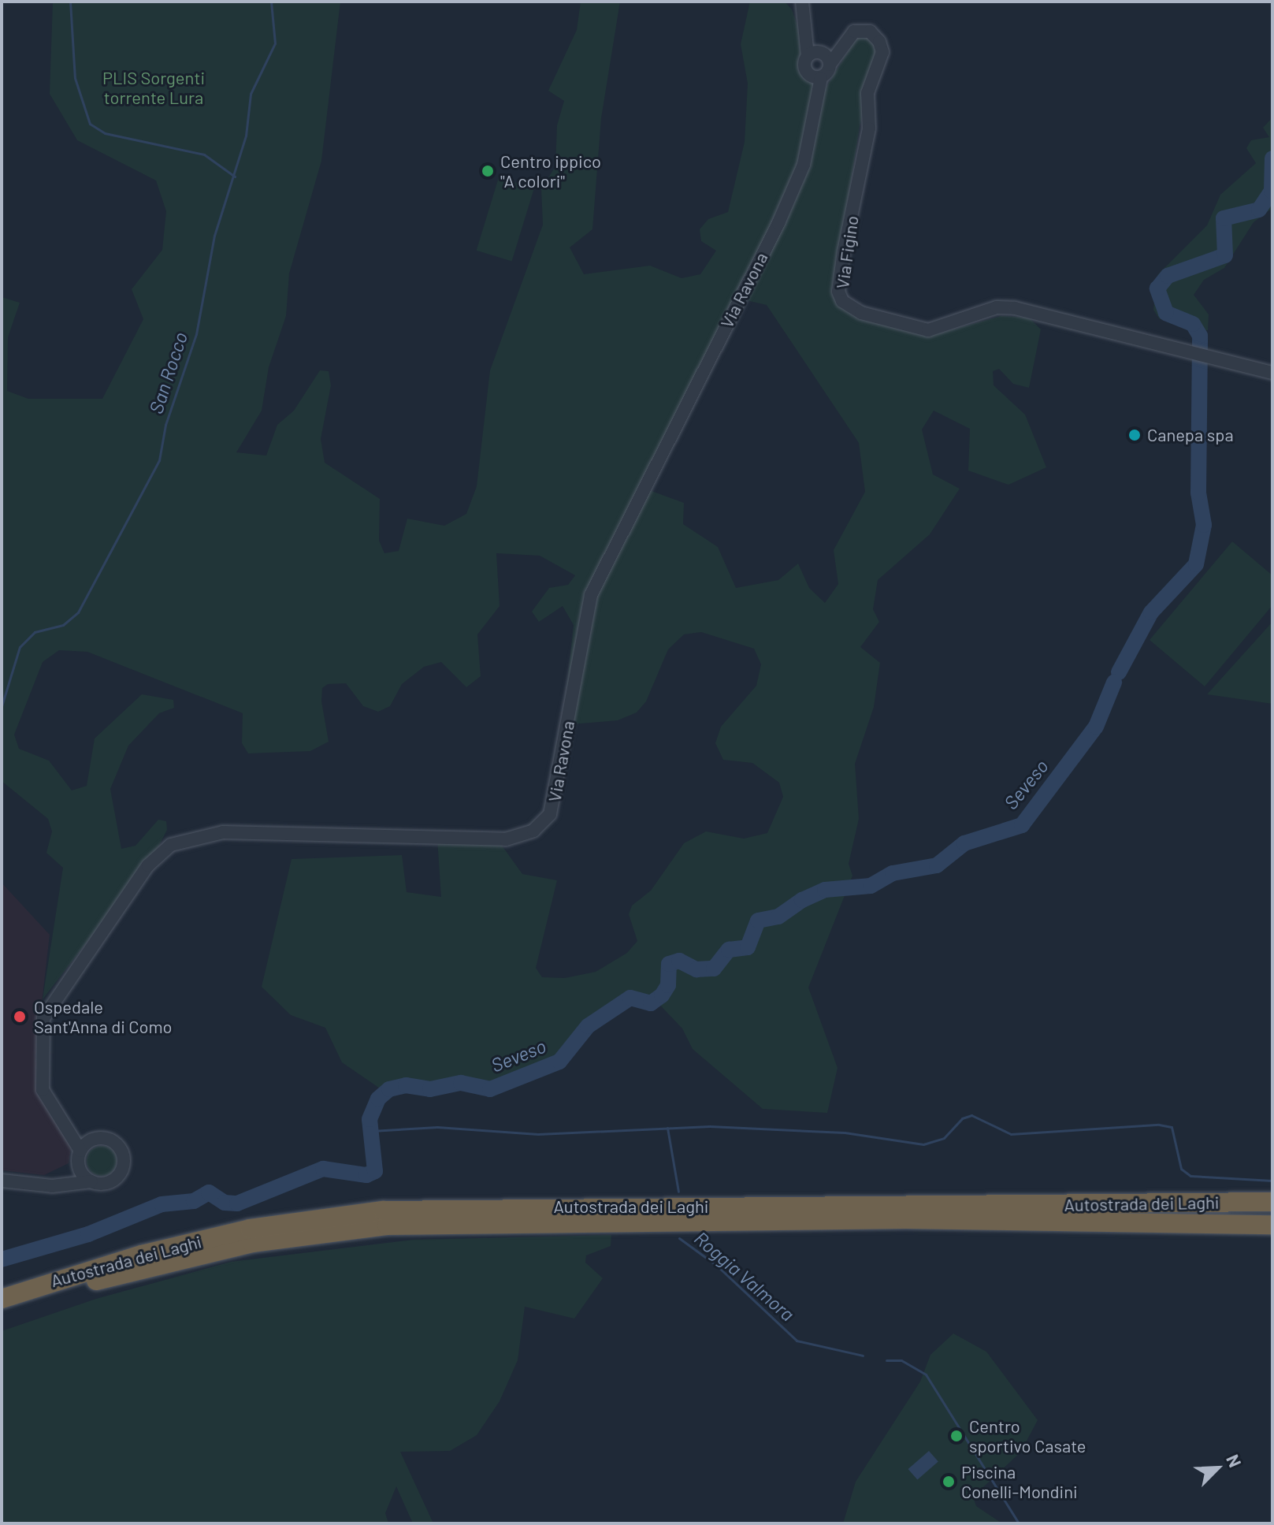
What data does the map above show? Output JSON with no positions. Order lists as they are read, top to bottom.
{
  "streets": {
    "highway": ["Autostrada dei Laghi"],
    "street": ["Via Figino", "Via Ravona"]
  },
  "crossings": [
    ["Via Figino", "Via Ravona"]
  ],
  "water": ["San Rocco", "Seveso", "Roggia Valmora"],
  "parks": ["PLIS Sorgenti torrente Lura"],
  "places": [
    "Centro ippico \"A colori\"",
    "Canepa spa",
    "Ospedale Sant'Anna di Como",
    "Centro sportivo Casate",
    "Piscina Conelli-Mondini"
  ],
  "north": "top right"
}
